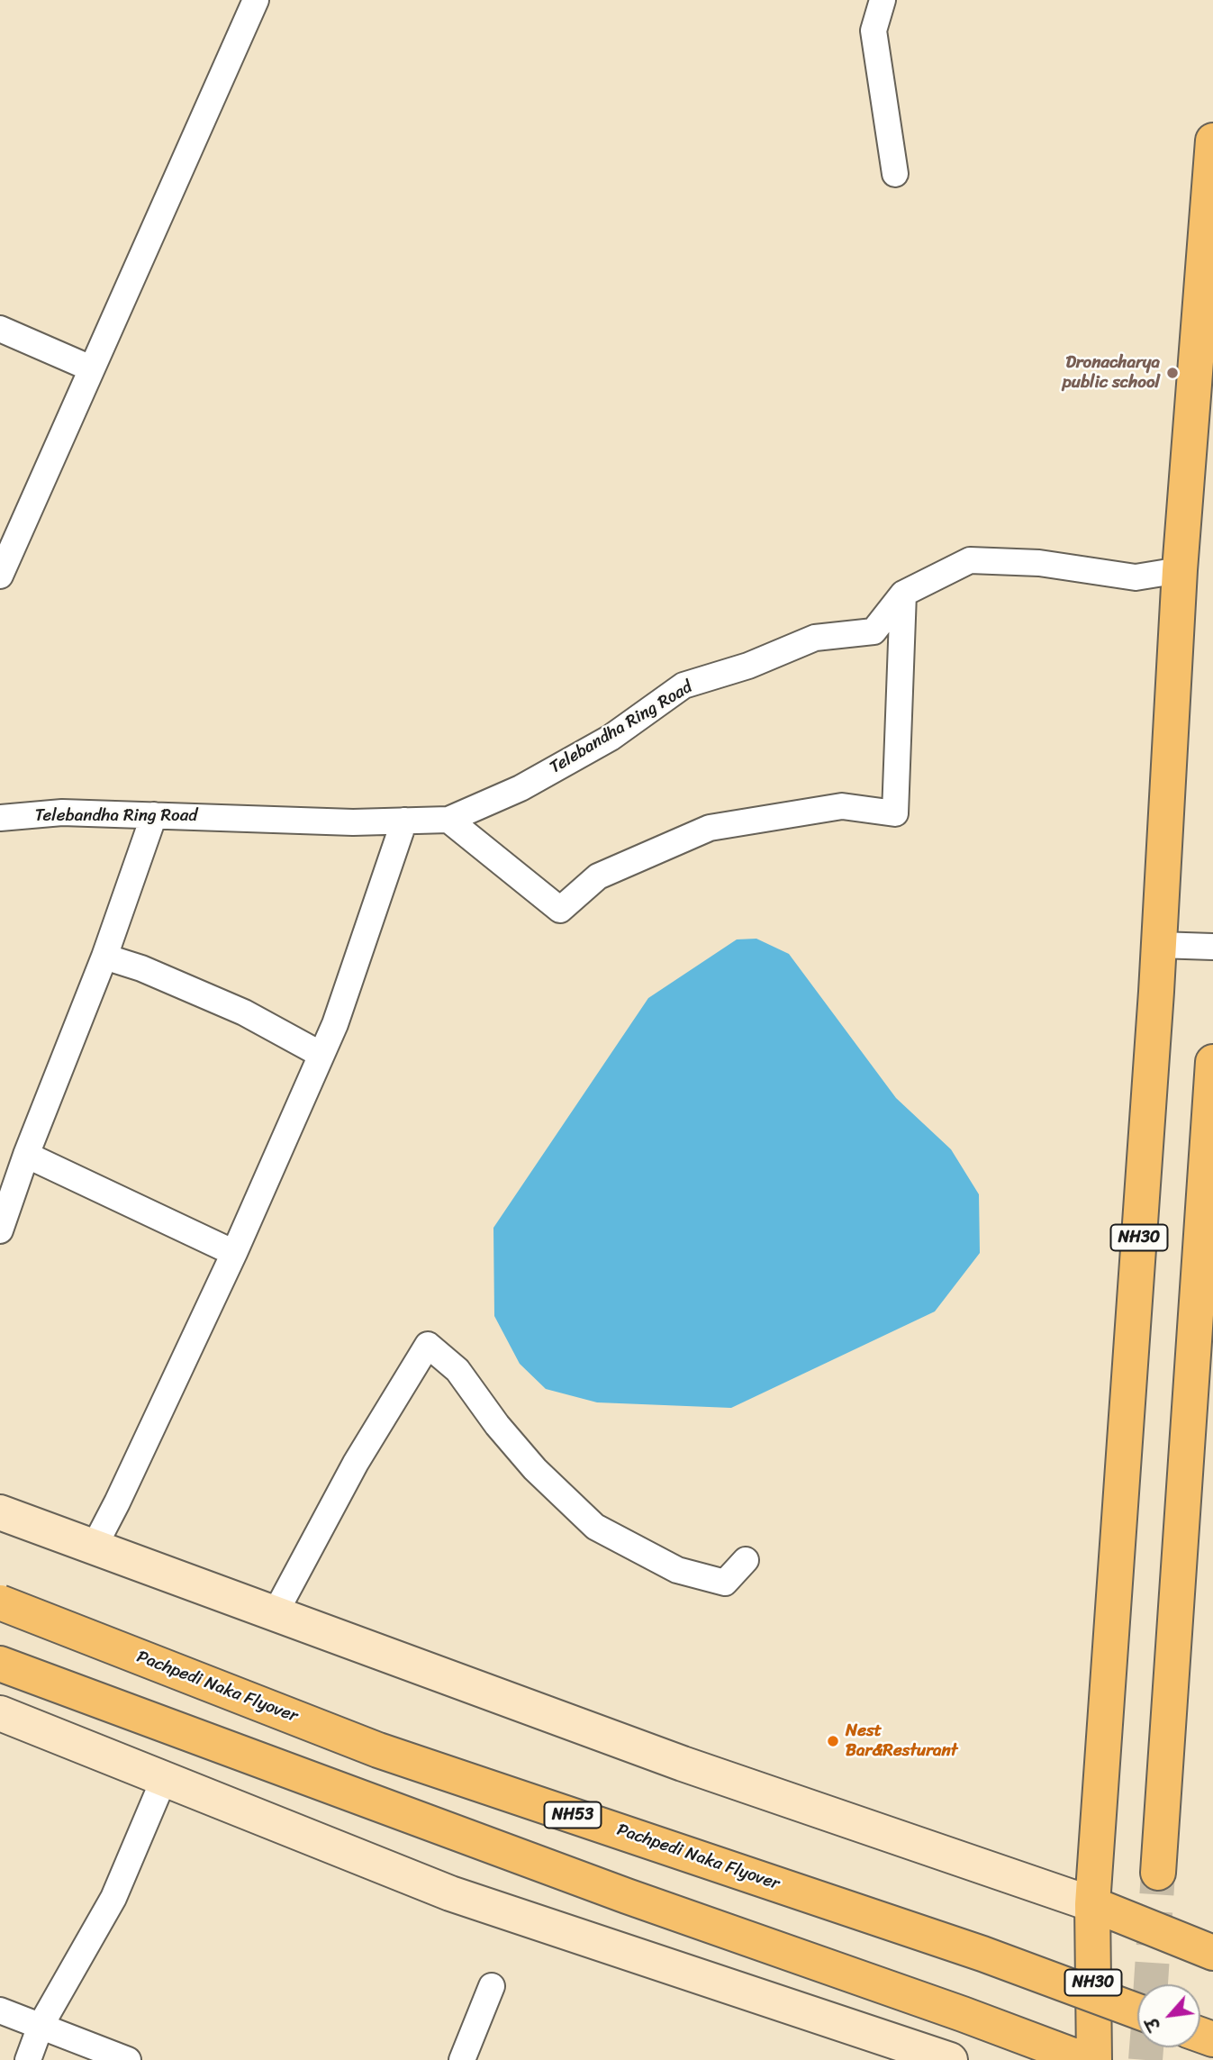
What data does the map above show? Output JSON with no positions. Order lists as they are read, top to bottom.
{
  "streets": {
    "highway": ["NH30", "Pachpedi Naka Flyover", "NH53"],
    "street": ["Telebandha Ring Road"]
  },
  "crossings": [
    ["Telebandha Ring Road", "NH30"]
  ],
  "places": ["Dronacharya public school", "Nest Bar&Resturant"],
  "north": "bottom left"
}
